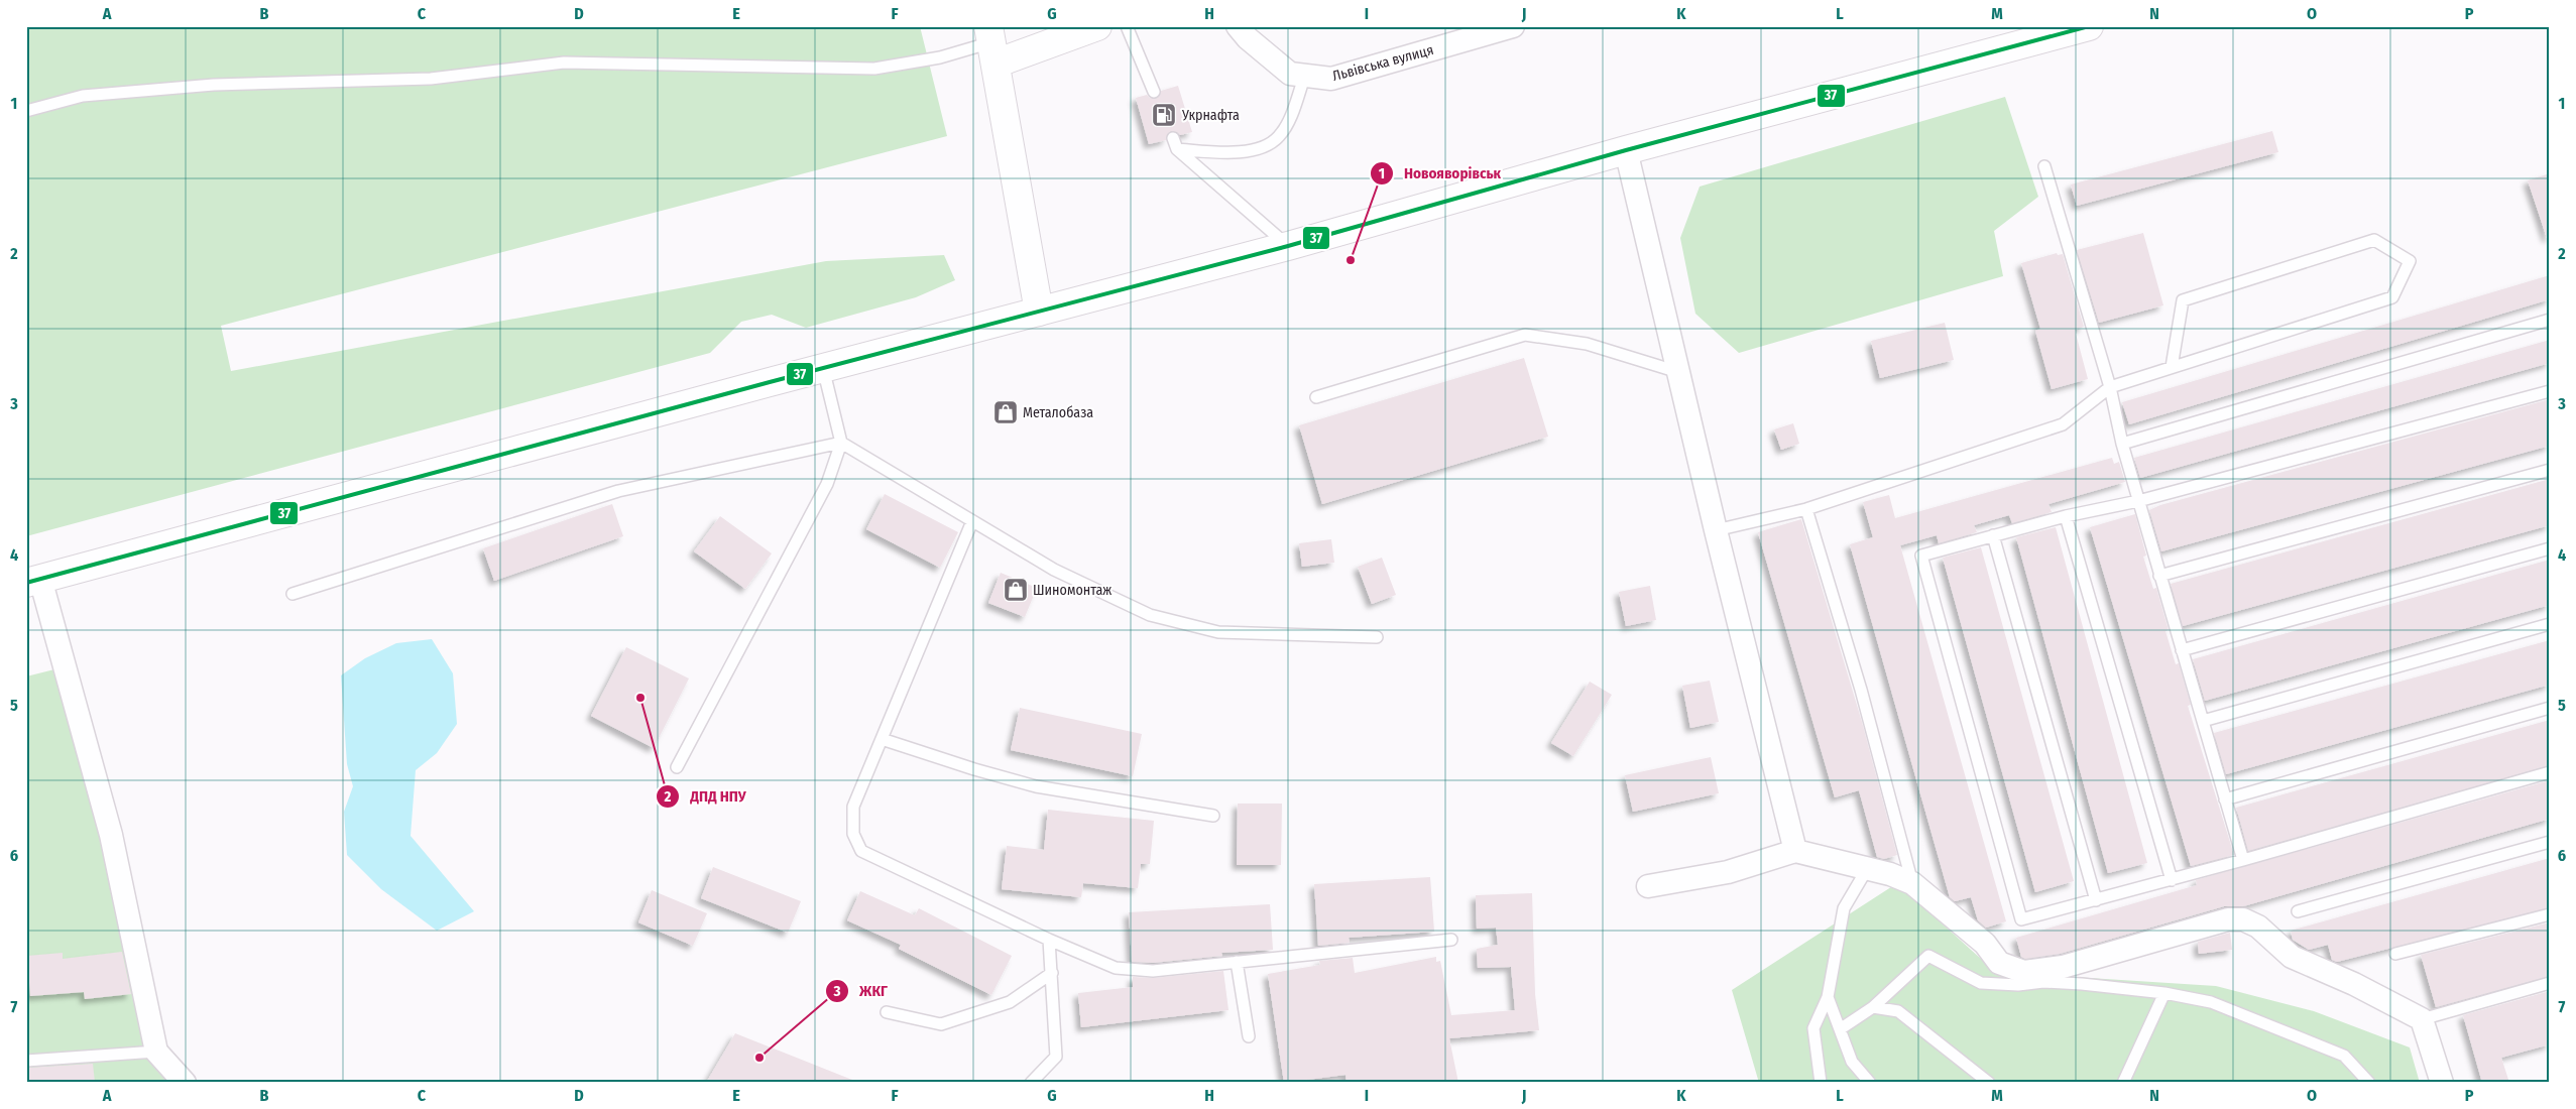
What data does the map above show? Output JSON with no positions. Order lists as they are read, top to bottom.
{
  "streets": {
    "street": ["Львівська вулиця"]
  },
  "places": {
    "fuel station": ["Укрнафта"],
    "other": ["Новояворівськ", "ДПД НПУ", "ЖКГ"],
    "shop": ["Металобаза", "Шиномонтаж"]
  },
  "lines": ["transit line 37"],
  "grid": {
    "columns": [
      "A",
      "B",
      "C",
      "D",
      "E",
      "F",
      "G",
      "H",
      "I",
      "J",
      "K",
      "L",
      "M",
      "N",
      "O",
      "P"
    ],
    "rows": [
      "1",
      "2",
      "3",
      "4",
      "5",
      "6",
      "7"
    ]
  }
}
